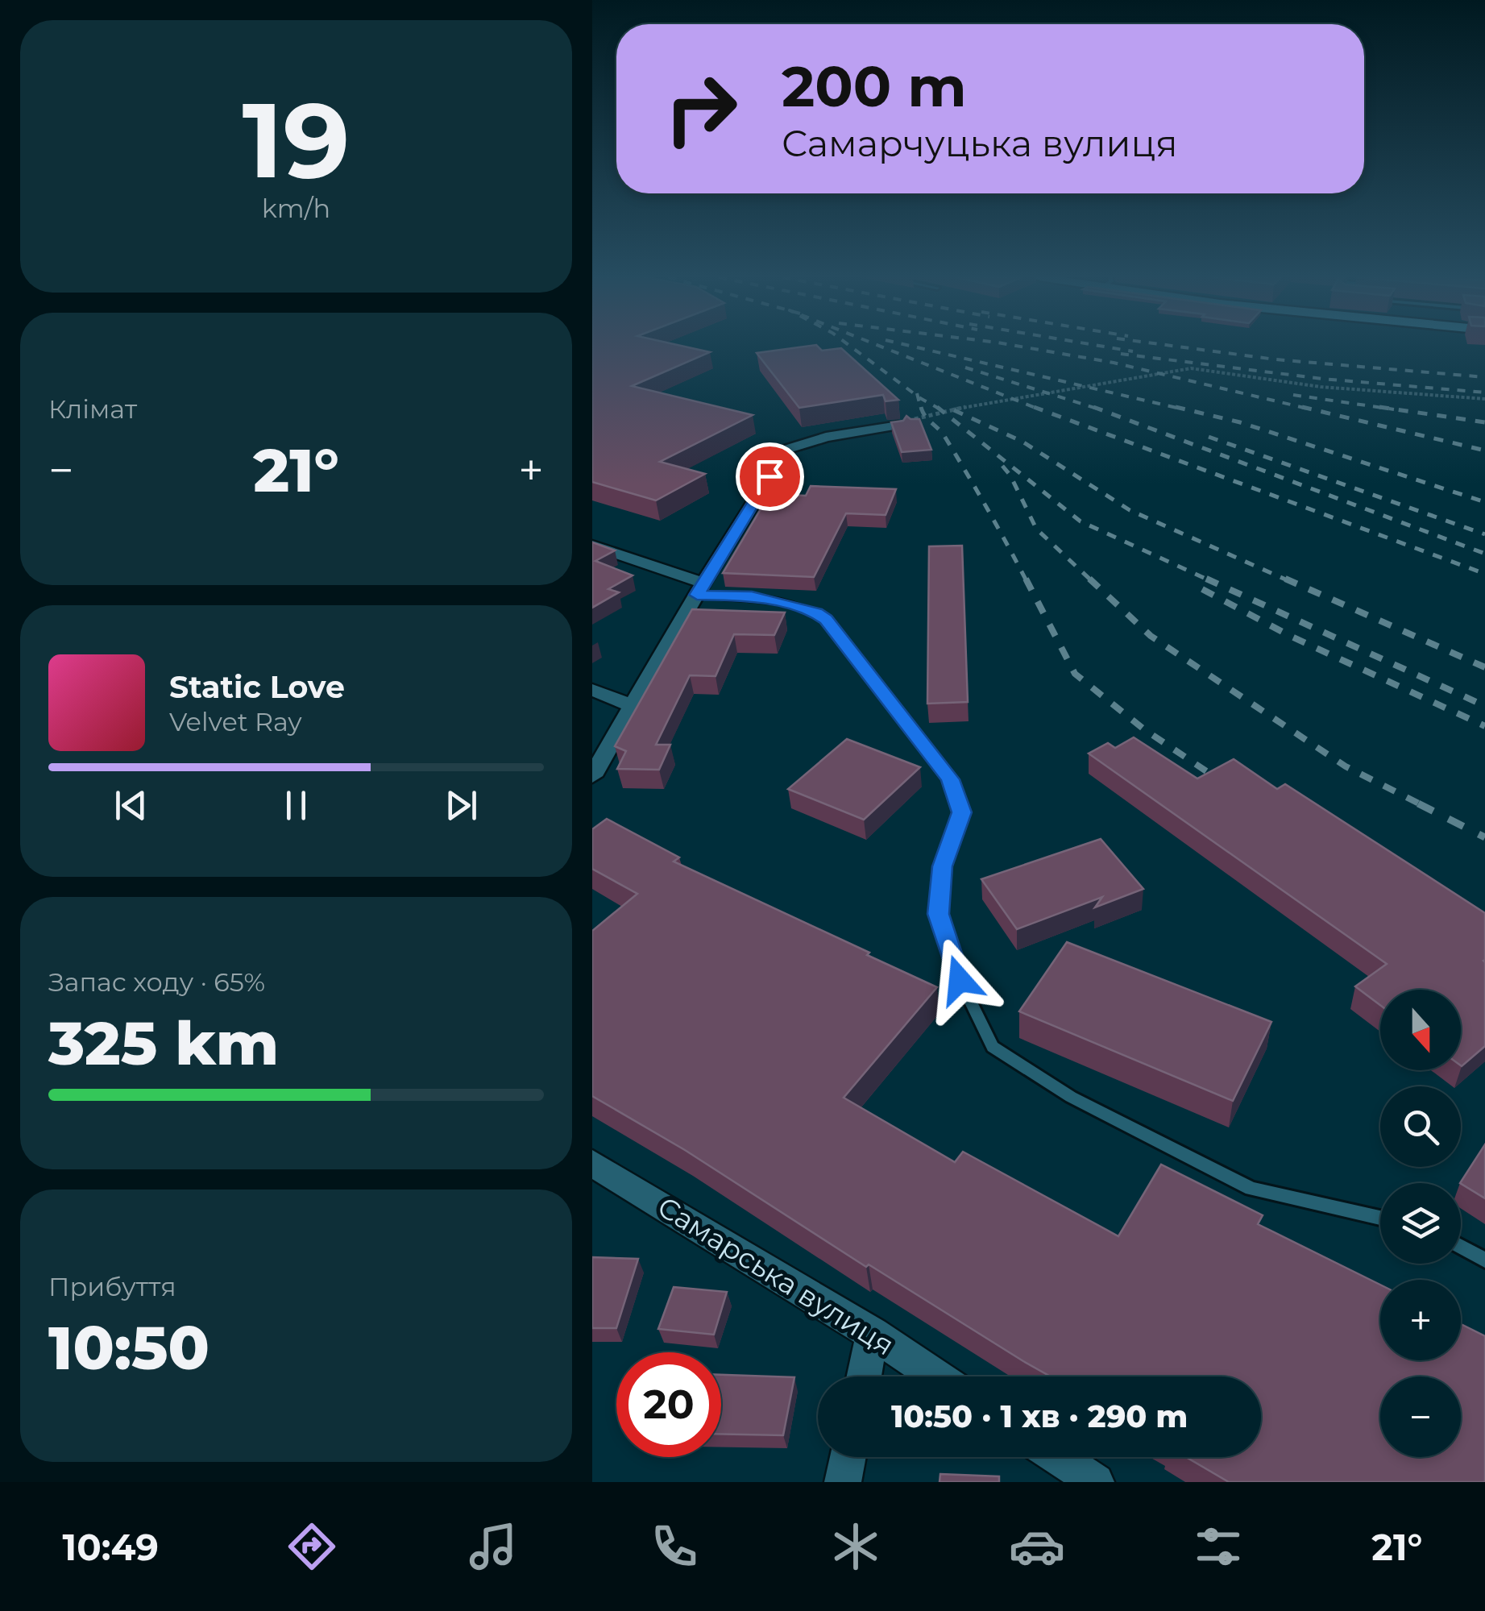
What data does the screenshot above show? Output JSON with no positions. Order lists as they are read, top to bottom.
{
  "streets": {
    "street": ["Самарська вулиця"]
  },
  "north": "bottom",
  "page": {
    "tile": [
      ["19", "km/h"],
      "Клімат",
      ["Запас ходу · 65%", "325 km"],
      ["Прибуття", "10:50"]
    ],
    "turn": ["200 m", "Самарчуцька вулиця"],
    "heat": ["−", "21°", "+"],
    "song": ["Static Love", "Velvet Ray"],
    "map_buttons": ["+", "−"],
    "limit": "20",
    "trip": "10:50 · 1 хв · 290 m",
    "tabs": ["10:49", "21°"]
  }
}
